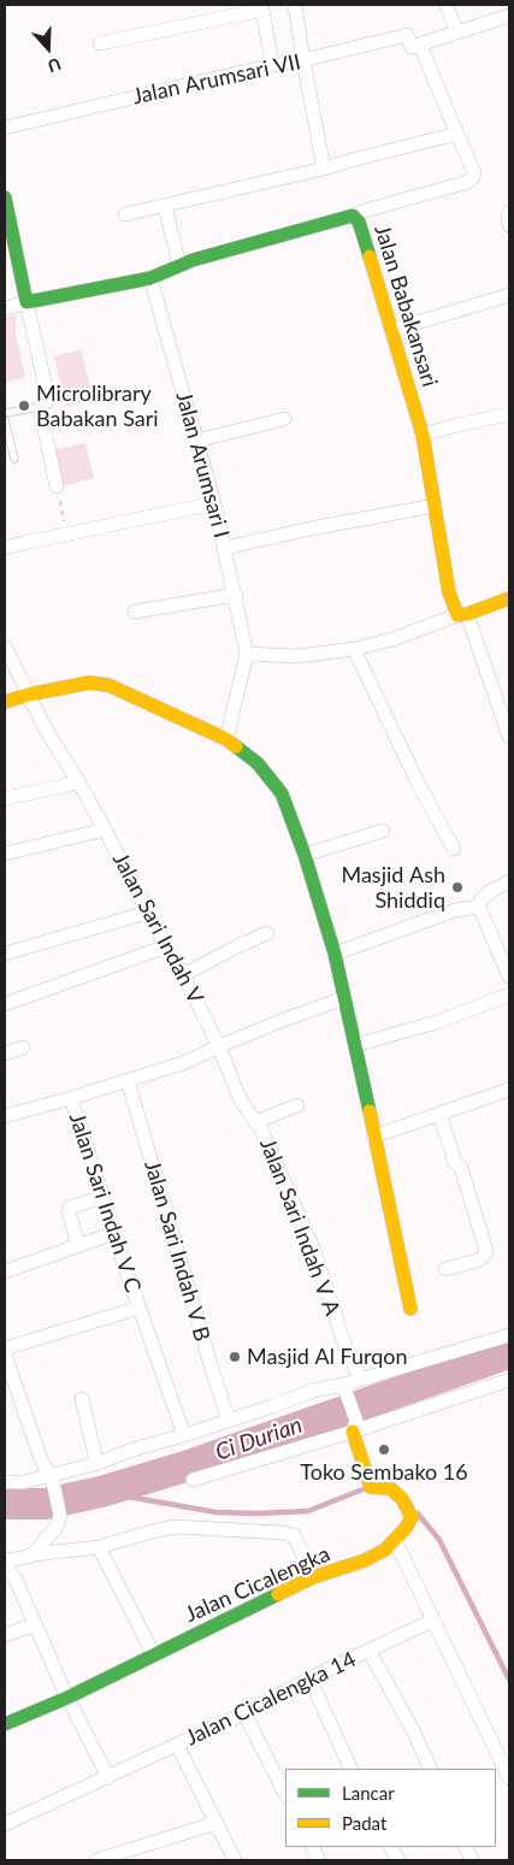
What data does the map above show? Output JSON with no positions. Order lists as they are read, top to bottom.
{
  "streets": {
    "street": [
      "Jalan Arumsari VII",
      "Jalan Babakansari",
      "Jalan Arumsari I",
      "Jalan Sari Indah V",
      "Jalan Sari Indah V C",
      "Jalan Sari Indah V A",
      "Jalan Sari Indah V B",
      "Jalan Cicalengka",
      "Jalan Cicalengka 14"
    ]
  },
  "crossings": [
    ["Jalan Babakansari", "Jalan Arumsari I"],
    ["Jalan Sari Indah V", "Jalan Sari Indah V A"]
  ],
  "water": ["Ci Durian"],
  "places": [
    "Microlibrary Babakan Sari",
    "Masjid Ash Shiddiq",
    "Masjid Al Furqon",
    "Toko Sembako 16"
  ],
  "legend": ["Lancar", "Padat"],
  "north": "bottom"
}
